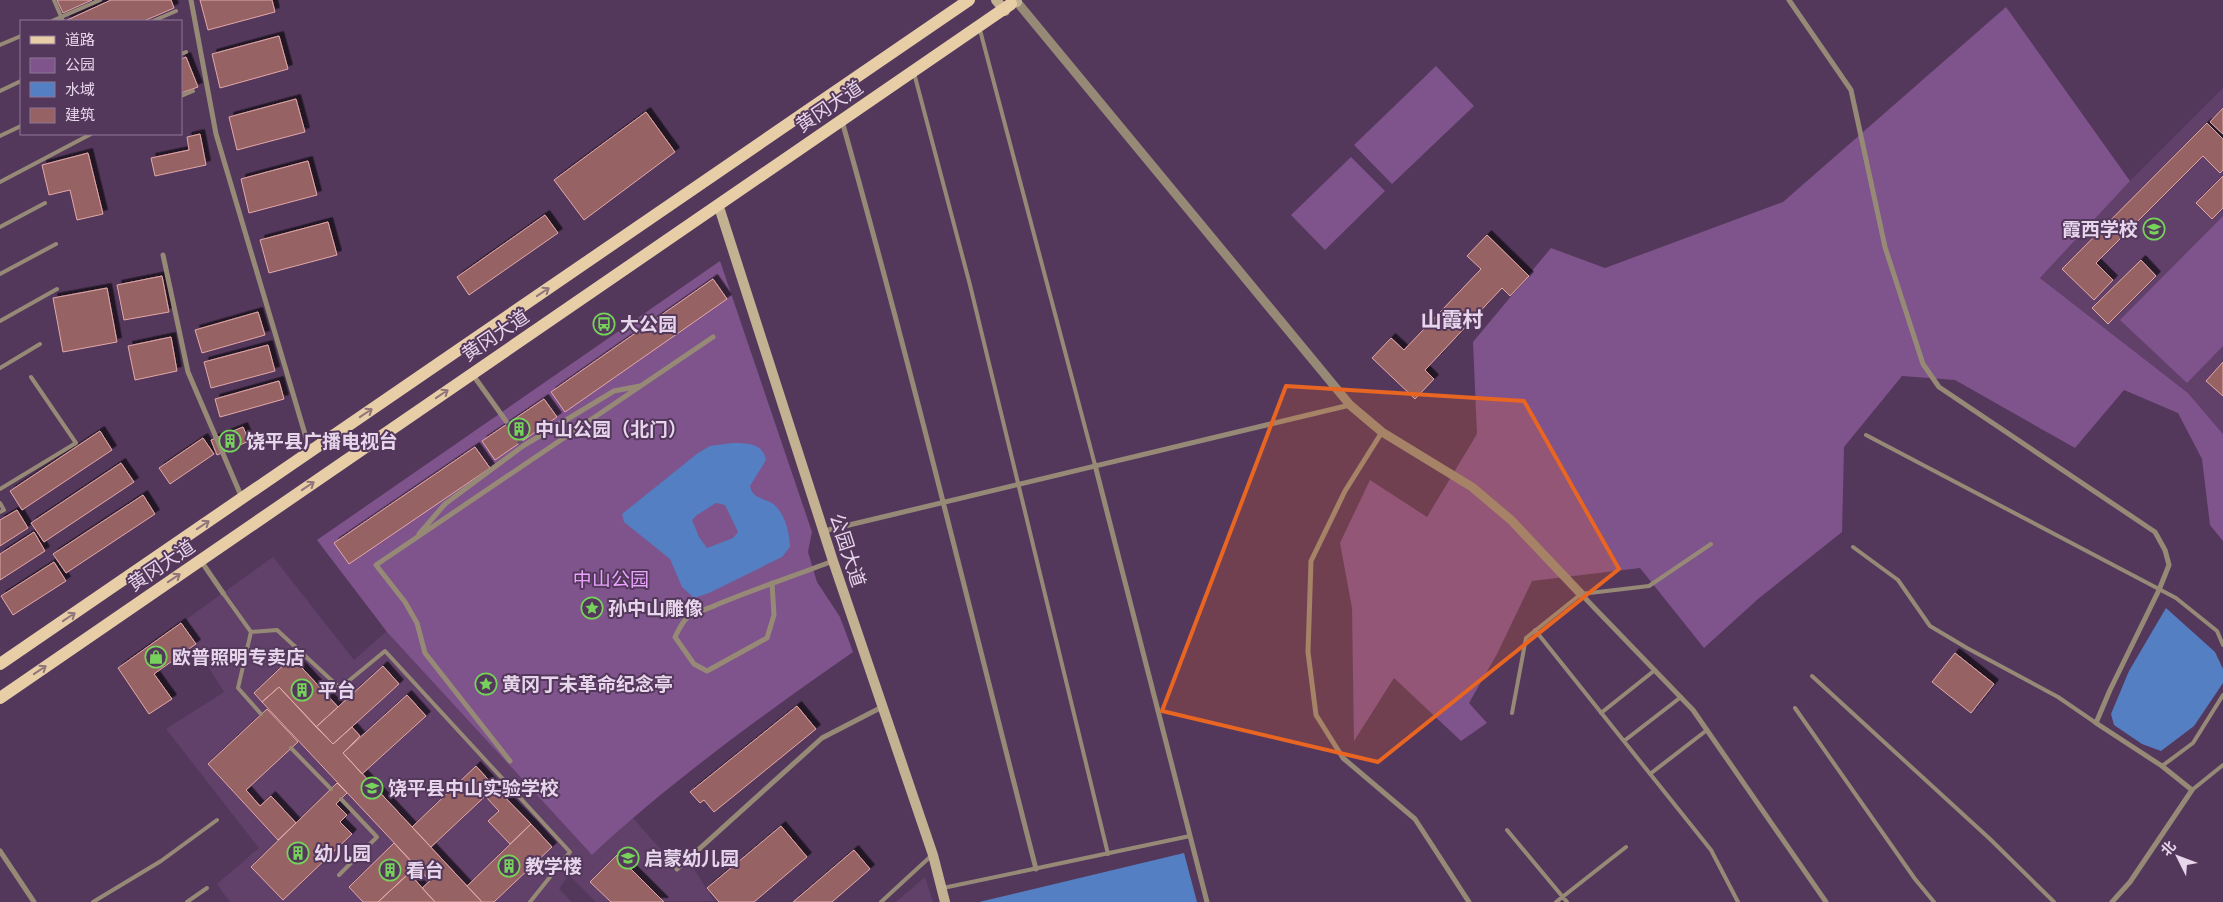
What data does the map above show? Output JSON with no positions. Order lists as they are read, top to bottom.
{
  "streets": {
    "main road": ["黄冈大道", "公园大道"]
  },
  "one_way": ["黄冈大道"],
  "districts": ["山霞村"],
  "parks": ["中山公园"],
  "places": {
    "school or university": ["霞西学校", "饶平县中山实验学校", "启蒙幼儿园"],
    "bus stop": ["大公园"],
    "building": [
      "中山公园（北门）",
      "饶平县广播电视台",
      "平台",
      "幼儿园",
      "教学楼",
      "看台"
    ],
    "place": ["孙中山雕像", "黄冈丁未革命纪念亭"],
    "shop": ["欧普照明专卖店"]
  },
  "legend": [
    "道路",
    "公园",
    "水域",
    "建筑"
  ],
  "north": "top left"
}
